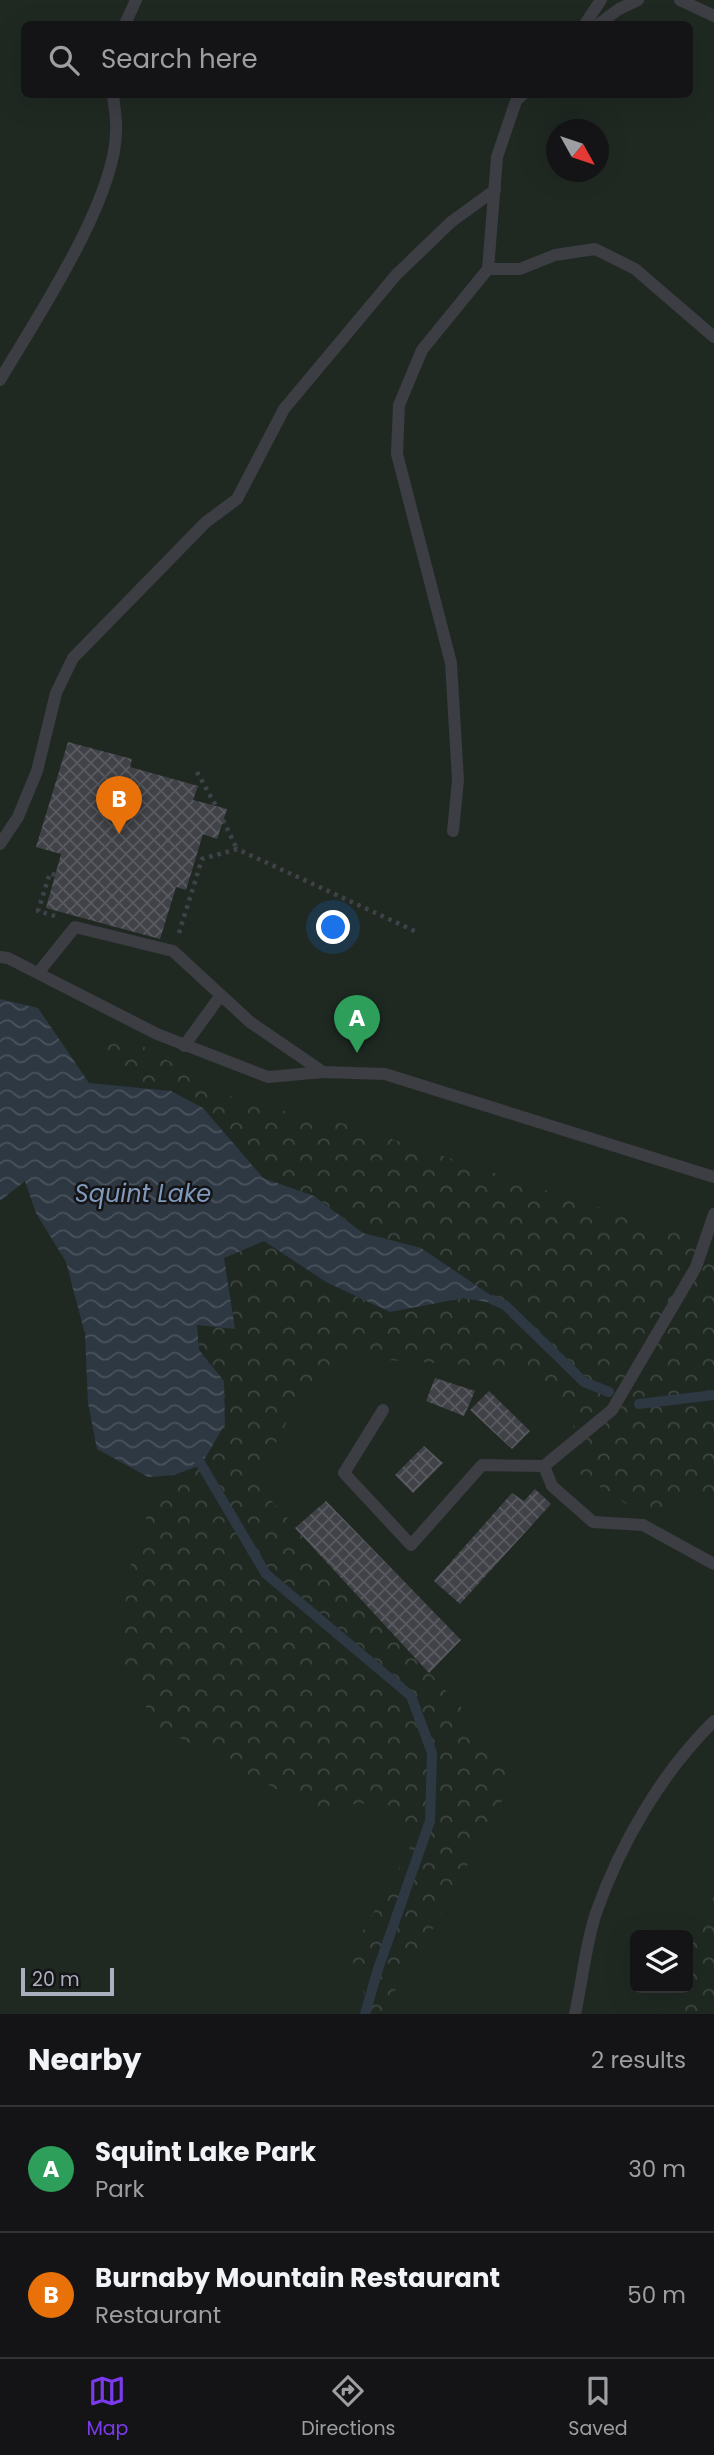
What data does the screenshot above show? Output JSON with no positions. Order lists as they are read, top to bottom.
{
  "water": ["Squint Lake"],
  "scale_bar": "20 m",
  "north": "bottom right",
  "page": {
    "search": "Search here",
    "pins": ["B", "A"],
    "scale": "20 m",
    "heading": ["Nearby", "2 results"],
    "list": [
      {
        "mark": "A",
        "name": "Squint Lake Park",
        "note": "Park",
        "value": "30 m"
      },
      {
        "mark": "B",
        "name": "Burnaby Mountain Restaurant",
        "note": "Restaurant",
        "value": "50 m"
      }
    ],
    "nav": ["Map", "Directions", "Saved"]
  }
}
